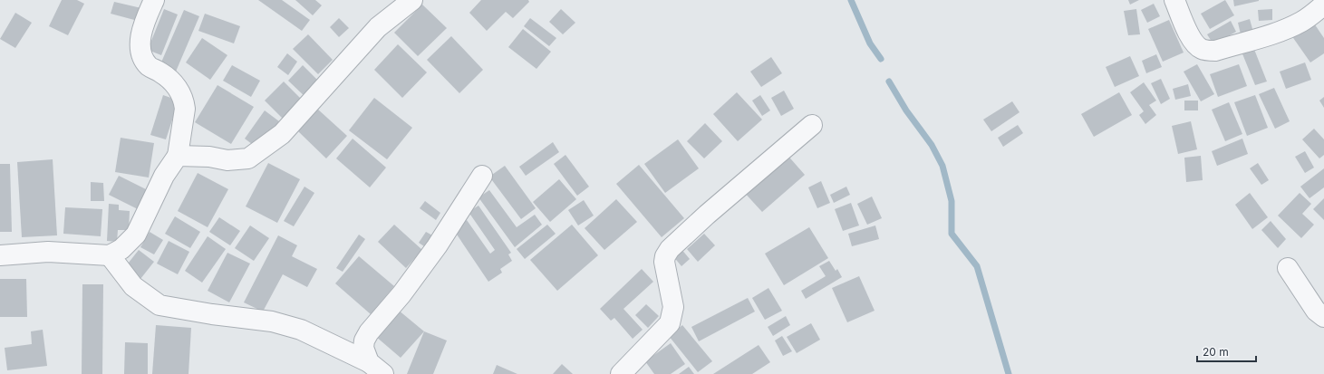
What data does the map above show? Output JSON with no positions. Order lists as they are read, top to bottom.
{
  "scale_bar": "20 m"
}
